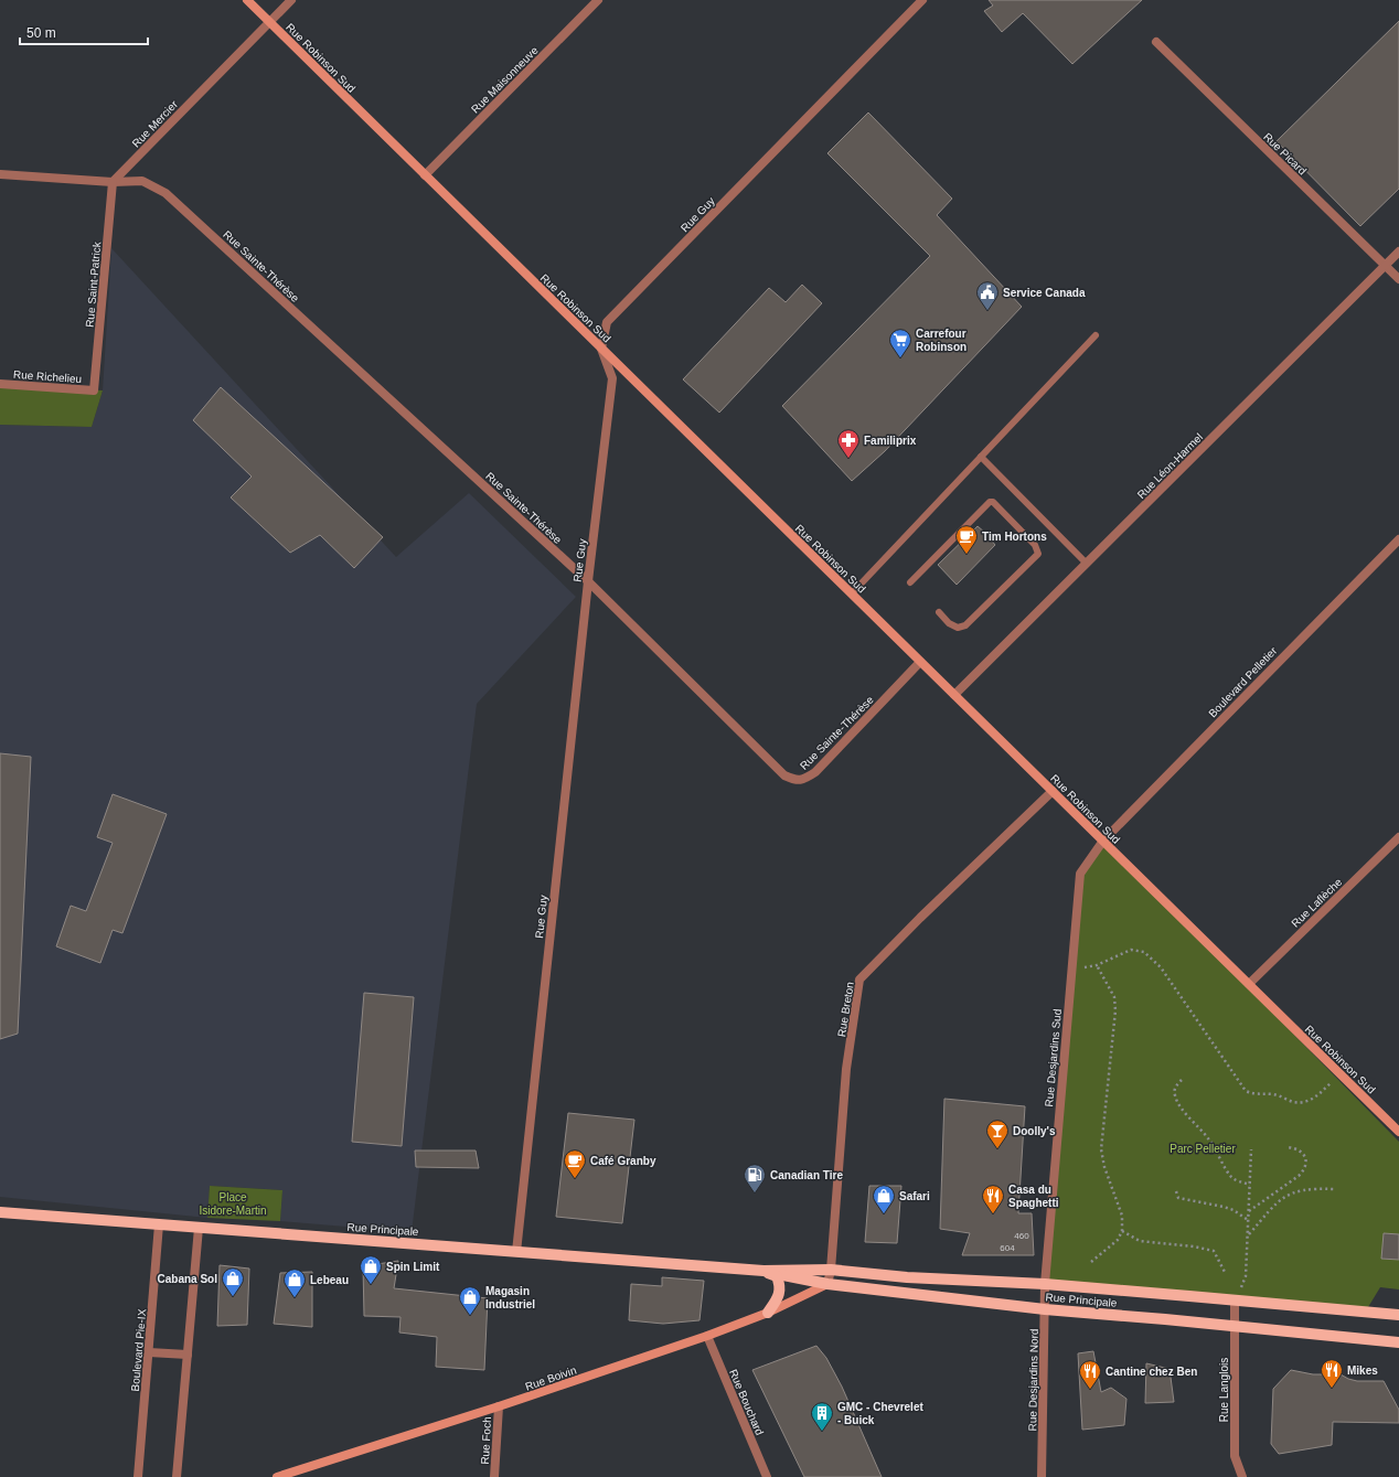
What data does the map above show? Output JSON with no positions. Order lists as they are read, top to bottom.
{
  "streets": {
    "main road": ["Rue Principale"],
    "street": [
      "Rue Robinson Sud",
      "Rue Maisonneuve",
      "Rue Mercier",
      "Rue Picard",
      "Rue Guy",
      "Rue Sainte-Thérèse",
      "Rue Saint-Patrick",
      "Rue Richelieu",
      "Rue Léon-Harmel",
      "Boulevard Pelletier",
      "Rue Laflèche",
      "Rue Breton",
      "Rue Desjardins Sud",
      "Boulevard Pie-IX",
      "Rue Boivin",
      "Rue Desjardins Nord",
      "Rue Langlois",
      "Rue Bouchard",
      "Rue Foch"
    ]
  },
  "crossings": [
    ["Rue Robinson Sud", "Rue Maisonneuve"],
    ["Rue Robinson Sud", "Rue Mercier"],
    ["Rue Robinson Sud", "Rue Guy"],
    ["Rue Robinson Sud", "Rue Sainte-Thérèse"],
    ["Rue Robinson Sud", "Rue Léon-Harmel"],
    ["Rue Robinson Sud", "Boulevard Pelletier"],
    ["Rue Robinson Sud", "Rue Laflèche"],
    ["Rue Robinson Sud", "Rue Breton"],
    ["Rue Robinson Sud", "Rue Desjardins Sud"],
    ["Rue Mercier", "Rue Sainte-Thérèse"],
    ["Rue Mercier", "Rue Saint-Patrick"],
    ["Rue Picard", "Rue Léon-Harmel"],
    ["Rue Guy", "Rue Sainte-Thérèse"],
    ["Rue Guy", "Rue Principale"],
    ["Rue Sainte-Thérèse", "Rue Saint-Patrick"],
    ["Rue Saint-Patrick", "Rue Richelieu"],
    ["Boulevard Pelletier", "Rue Desjardins Sud"],
    ["Rue Breton", "Rue Principale"],
    ["Rue Breton", "Rue Boivin"],
    ["Rue Desjardins Sud", "Rue Principale"],
    ["Rue Desjardins Sud", "Rue Desjardins Nord"],
    ["Rue Principale", "Boulevard Pie-IX"],
    ["Rue Principale", "Rue Boivin"],
    ["Rue Principale", "Rue Desjardins Nord"],
    ["Rue Principale", "Rue Langlois"],
    ["Rue Boivin", "Rue Bouchard"],
    ["Rue Boivin", "Rue Foch"]
  ],
  "parks": ["Parc Pelletier", "Place Isidore-Martin"],
  "places": {
    "public building": ["Service Canada"],
    "supermarket": ["Carrefour Robinson"],
    "pharmacy": ["Familiprix"],
    "cafe": ["Tim Hortons", "Café Granby"],
    "bar": ["Doolly's"],
    "fuel station": ["Canadian Tire"],
    "shop": [
      "Safari",
      "Spin Limit",
      "Cabana Sol",
      "Lebeau",
      "Magasin Industriel"
    ],
    "restaurant": ["Casa du Spaghetti", "Mikes", "Cantine chez Ben"],
    "building": ["GMC - Chevrelet - Buick"]
  },
  "house_numbers": ["460", "604"],
  "scale_bar": "50 m"
}
